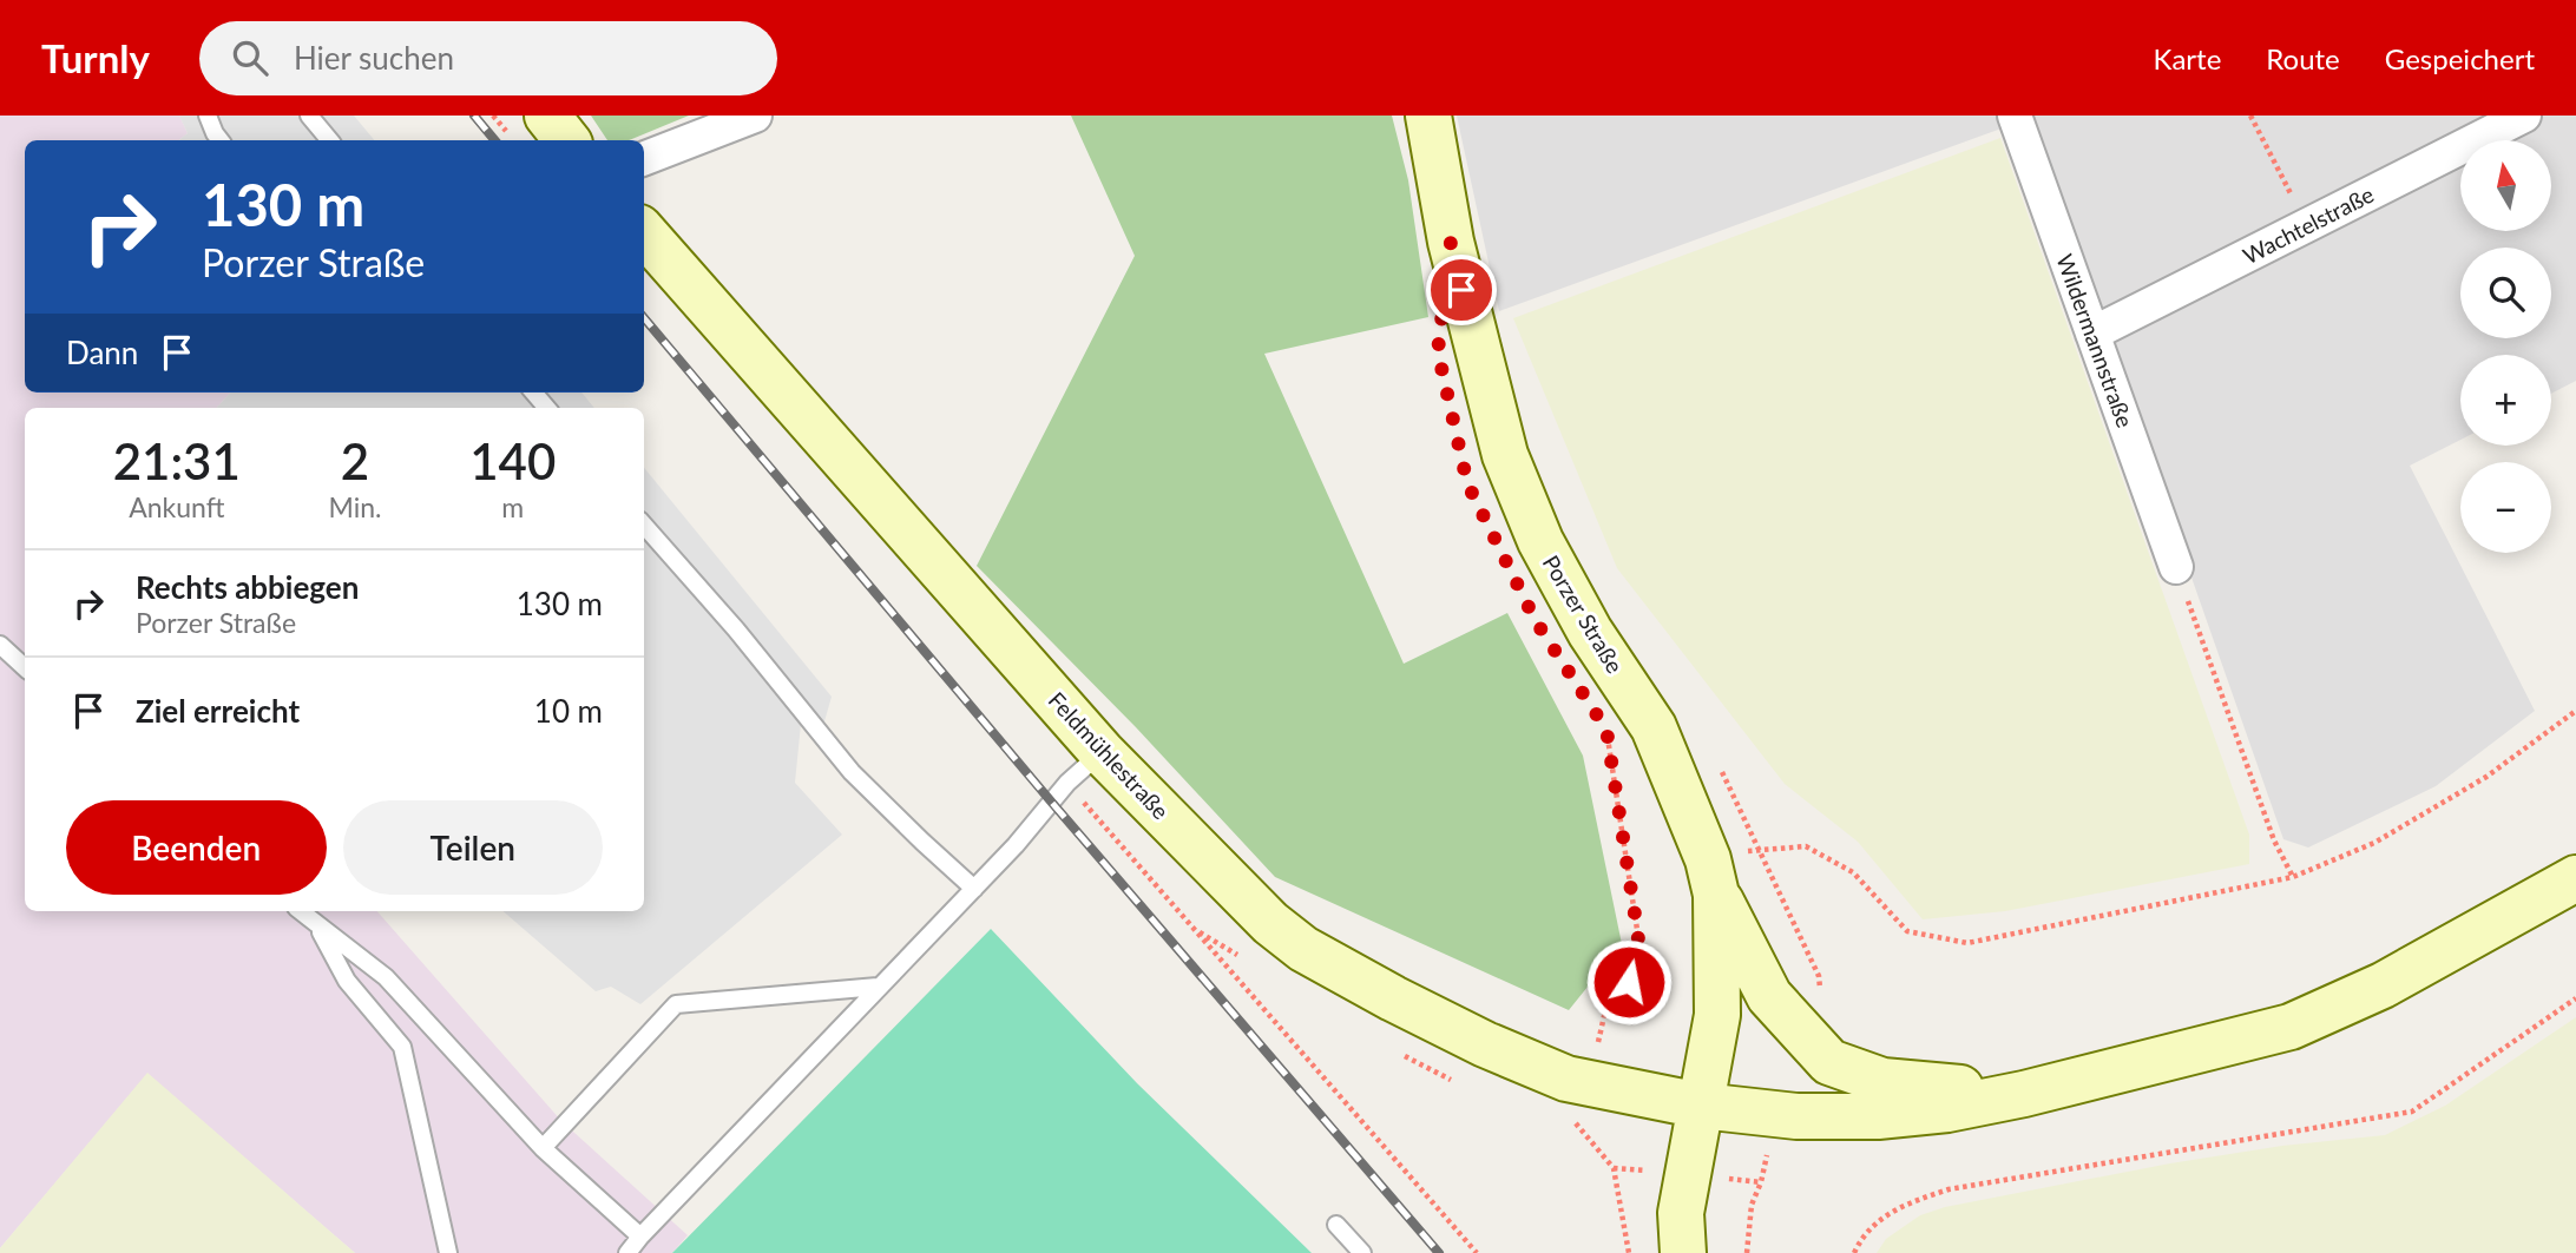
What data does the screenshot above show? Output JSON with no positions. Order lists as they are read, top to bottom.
{
  "streets": {
    "main road": ["Porzer Straße", "Feldmühlestraße"],
    "street": ["Wachtelstraße", "Wildermannstraße"]
  },
  "crossings": [
    ["Wachtelstraße", "Wildermannstraße"],
    ["Porzer Straße", "Feldmühlestraße"]
  ],
  "north": "top",
  "page": {
    "header": "Turnly",
    "search": "Hier suchen",
    "nav": ["Karte", "Route", "Gespeichert"],
    "map_buttons": ["+", "−"],
    "turn": ["130 m", "Porzer Straße"],
    "then": "Dann",
    "eta": [
      "21:31",
      "Ankunft",
      "2",
      "Min.",
      "140",
      "m"
    ],
    "list": [
      {
        "name": "Rechts abbiegen",
        "note": "Porzer Straße",
        "value": "130 m"
      },
      {
        "name": "Ziel erreicht",
        "value": "10 m"
      }
    ],
    "buttons": ["Beenden", "Teilen"]
  }
}
